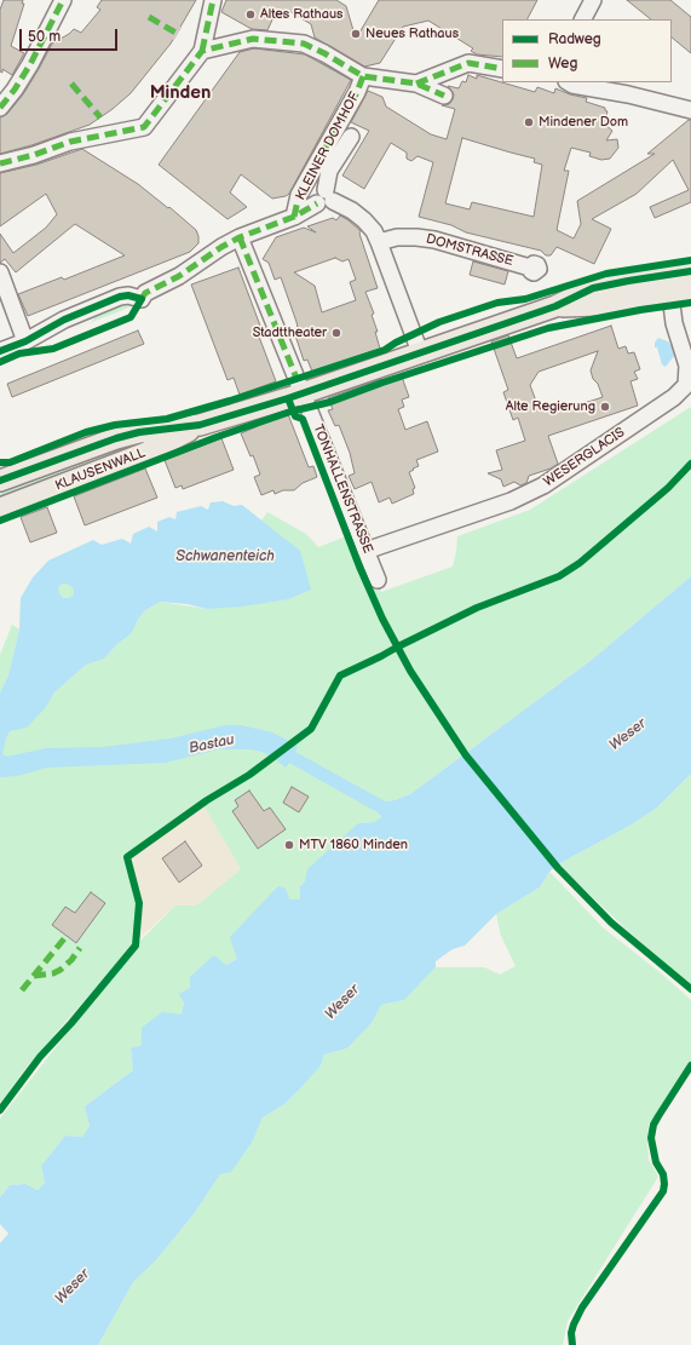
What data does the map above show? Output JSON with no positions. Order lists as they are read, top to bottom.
{
  "streets": {
    "main road": ["KLAUSENWALL"],
    "street": [
      "KLEINER DOMHOF",
      "DOMSTRASSE",
      "WESERGLACIS",
      "TONHALLENSTRASSE"
    ]
  },
  "crossings": [
    ["WESERGLACIS", "KLAUSENWALL"],
    ["WESERGLACIS", "TONHALLENSTRASSE"],
    ["KLAUSENWALL", "TONHALLENSTRASSE"]
  ],
  "districts": ["Minden"],
  "water": ["Schwanenteich", "Weser", "Bastau"],
  "places": [
    "Altes Rathaus",
    "Neues Rathaus",
    "Mindener Dom",
    "Stadttheater",
    "Alte Regierung",
    "MTV 1860 Minden"
  ],
  "legend": ["Radweg", "Weg"],
  "scale_bar": "50 m"
}
